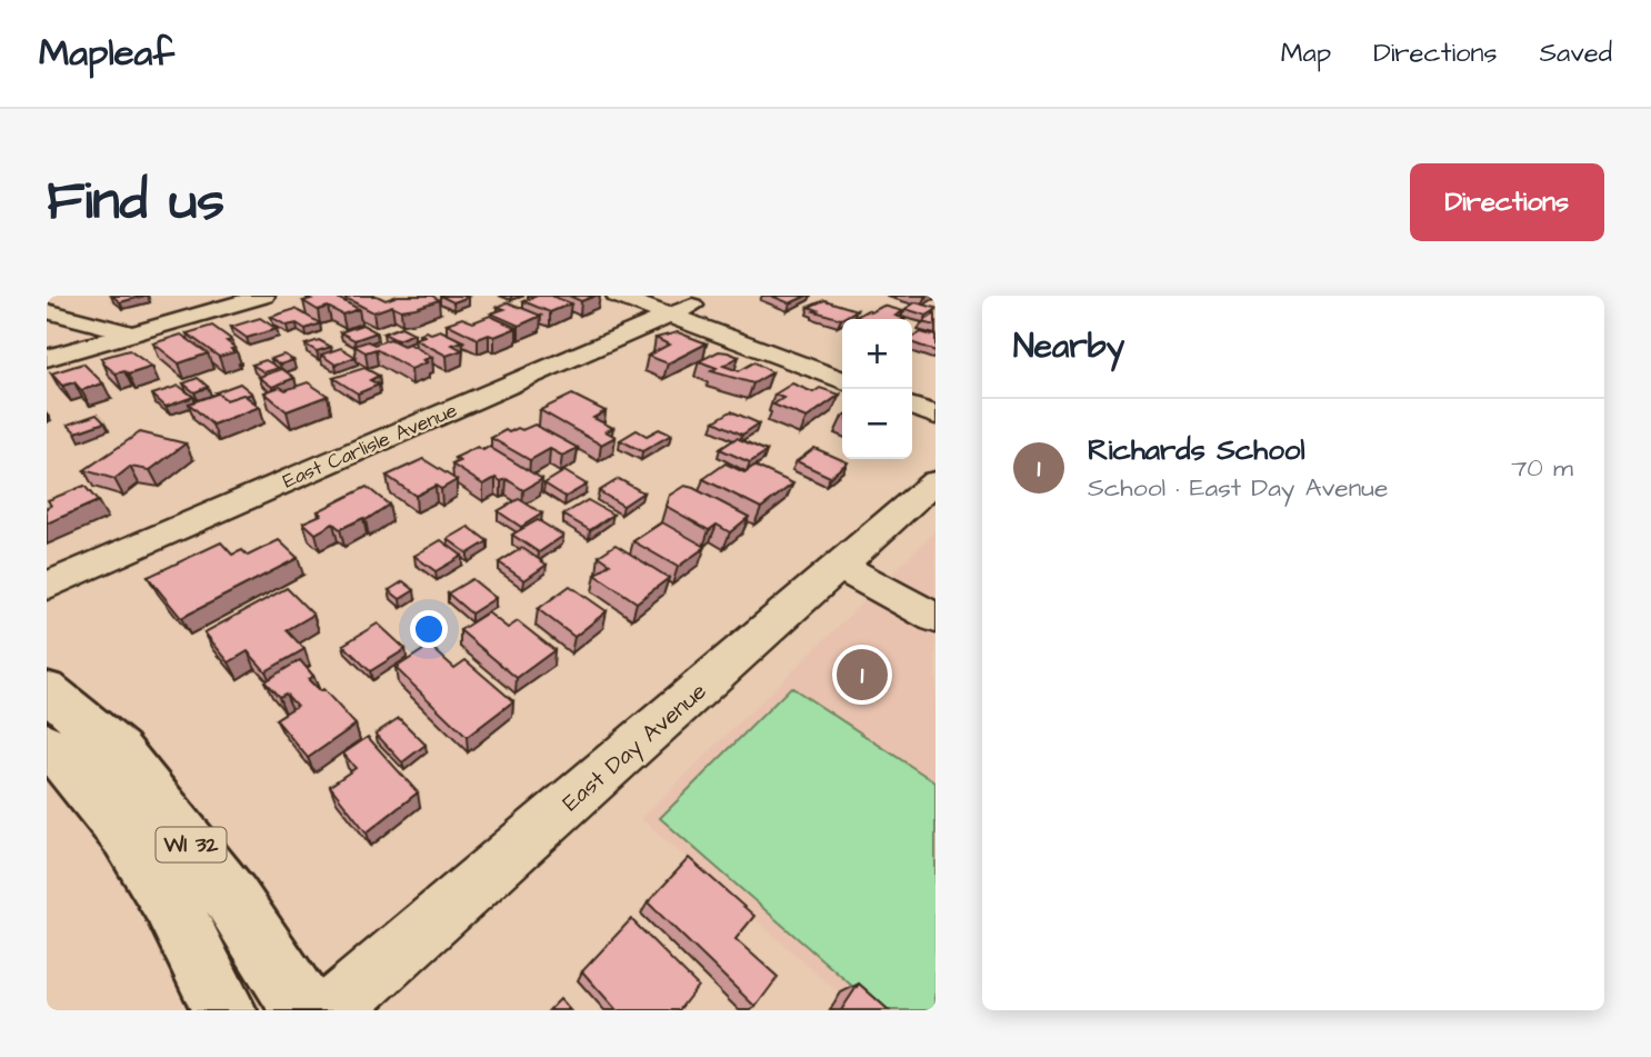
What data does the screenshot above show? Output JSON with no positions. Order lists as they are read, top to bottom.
{
  "streets": {
    "main road": ["WI 32"],
    "street": ["East Carlisle Avenue", "East Day Avenue"]
  },
  "page": {
    "header": "Mapleaf",
    "nav": ["Map", "Directions", "Saved"],
    "buttons": "Directions",
    "title": "Find us",
    "heading": "Nearby",
    "map_buttons": ["+", "−"],
    "list": [
      {
        "mark": "1",
        "name": "Richards School",
        "note": "School · East Day Avenue",
        "value": "70 m"
      }
    ],
    "pins": "1"
  }
}
